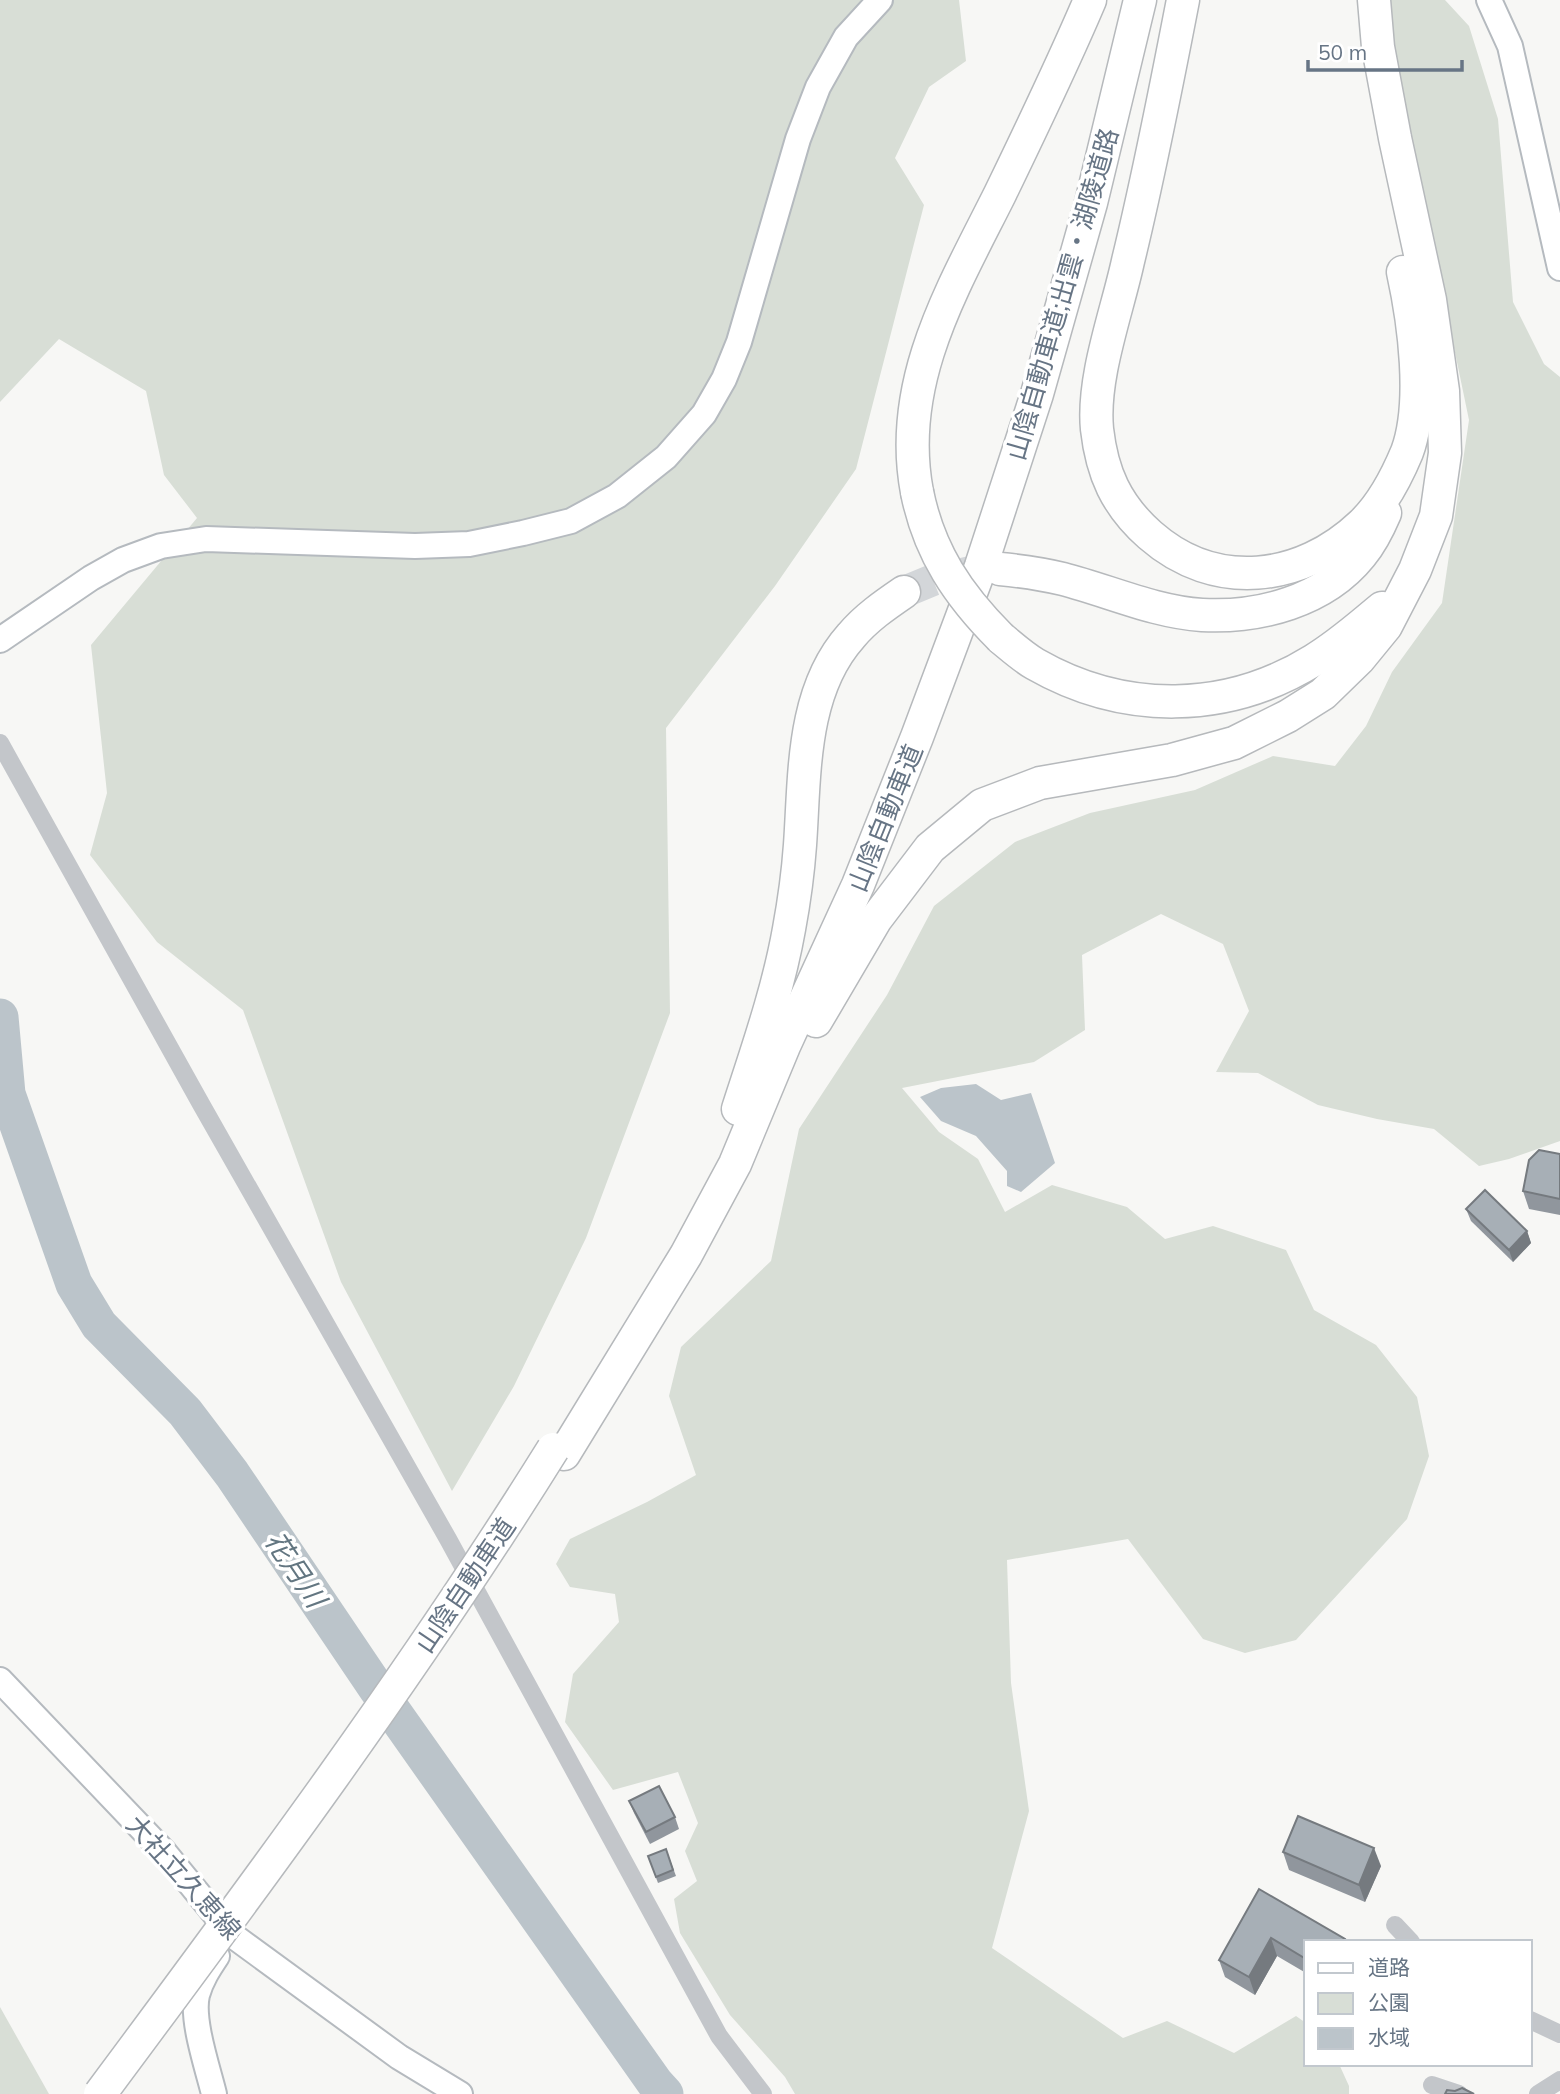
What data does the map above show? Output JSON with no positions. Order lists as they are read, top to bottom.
{
  "streets": {
    "highway": ["山陰自動車道;出雲・湖陵道路", "山陰自動車道"],
    "street": ["大社立久恵線"]
  },
  "crossings": [
    ["山陰自動車道;出雲・湖陵道路", "山陰自動車道"]
  ],
  "water": ["花月川"],
  "legend": ["道路", "公園", "水域"],
  "scale_bar": "50 m"
}
